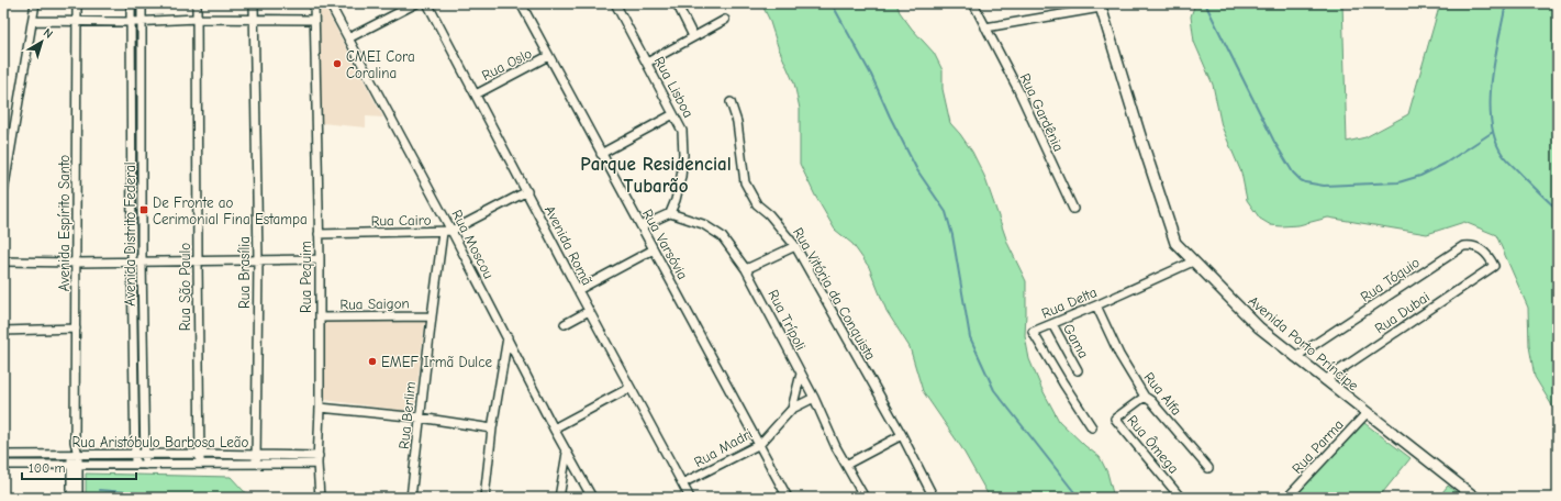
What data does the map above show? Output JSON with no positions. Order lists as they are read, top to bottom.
{
  "streets": {
    "street": [
      "Rua Oslo",
      "Rua Lisboa",
      "Rua Gardênia",
      "Rua Cairo",
      "Avenida Espírito Santo",
      "Avenida Distrito Federal",
      "Rua Moscou",
      "Rua Varsóvia",
      "Avenida Romã",
      "Rua Brasília",
      "Rua Pequim",
      "Rua Tóquio",
      "Rua São Paulo",
      "Rua Vitória da Conquista",
      "Rua Delta",
      "Rua Saigon",
      "Rua Dubai",
      "Rua Trípoli",
      "Gama",
      "Avenida Porto Príncipe",
      "Rua Alfa",
      "Rua Berlim",
      "Rua Aristóbulo Barbosa Leão",
      "Rua Ômega",
      "Rua Parma",
      "Rua Madri"
    ]
  },
  "crossings": [
    ["Rua Oslo", "Rua Varsóvia"],
    ["Rua Oslo", "Avenida Romã"],
    ["Rua Lisboa", "Rua Trípoli"],
    ["Rua Cairo", "Rua Moscou"],
    ["Rua Cairo", "Avenida Romã"],
    ["Rua Cairo", "Rua Pequim"],
    ["Rua Cairo", "Rua Berlim"],
    ["Avenida Espírito Santo", "Rua Aristóbulo Barbosa Leão"],
    ["Avenida Distrito Federal", "Rua Aristóbulo Barbosa Leão"],
    ["Rua Varsóvia", "Rua Madri"],
    ["Avenida Romã", "Rua Madri"],
    ["Rua Brasília", "Rua Aristóbulo Barbosa Leão"],
    ["Rua Pequim", "Rua Saigon"],
    ["Rua Pequim", "Rua Aristóbulo Barbosa Leão"],
    ["Rua Tóquio", "Rua Dubai"],
    ["Rua Tóquio", "Avenida Porto Príncipe"],
    ["Rua São Paulo", "Rua Aristóbulo Barbosa Leão"],
    ["Rua Delta", "Gama"],
    ["Rua Delta", "Avenida Porto Príncipe"],
    ["Rua Delta", "Rua Alfa"],
    ["Rua Saigon", "Rua Berlim"],
    ["Rua Dubai", "Avenida Porto Príncipe"],
    ["Rua Trípoli", "Rua Madri"],
    ["Avenida Porto Príncipe", "Rua Parma"],
    ["Rua Alfa", "Rua Ômega"]
  ],
  "districts": ["Parque Residencial Tubarão"],
  "places": {
    "other": ["CMEI Cora Coralina", "EMEF Irmã Dulce"],
    "transit": ["De Fronte ao Cerimonial Fina Estampa"]
  },
  "scale_bar": "100 m",
  "north": "top right"
}
